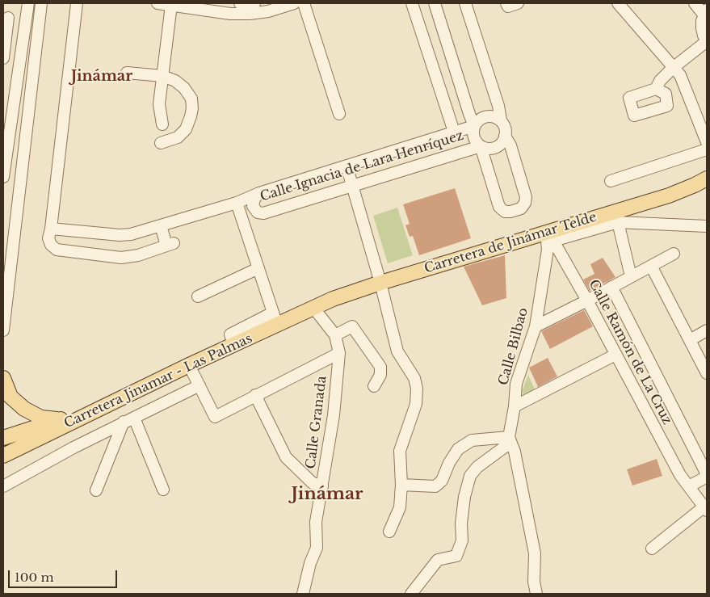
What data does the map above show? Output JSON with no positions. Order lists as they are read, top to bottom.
{
  "streets": {
    "main road": ["Carretera de Jinámar Telde", "Carretera Jinamar - Las Palmas"],
    "street": [
      "Calle Ignacia de Lara Henríquez",
      "Calle Bilbao",
      "Calle Ramón de La Cruz",
      "Calle Granada"
    ]
  },
  "crossings": [
    ["Carretera de Jinámar Telde", "Calle Bilbao"],
    ["Carretera de Jinámar Telde", "Calle Ramón de La Cruz"],
    ["Carretera de Jinámar Telde", "Carretera Jinamar - Las Palmas"],
    ["Carretera de Jinámar Telde", "Calle Granada"],
    ["Calle Bilbao", "Calle Ramón de La Cruz"],
    ["Carretera Jinamar - Las Palmas", "Calle Granada"]
  ],
  "districts": ["Jinámar", "Jinámar"],
  "scale_bar": "100 m"
}
